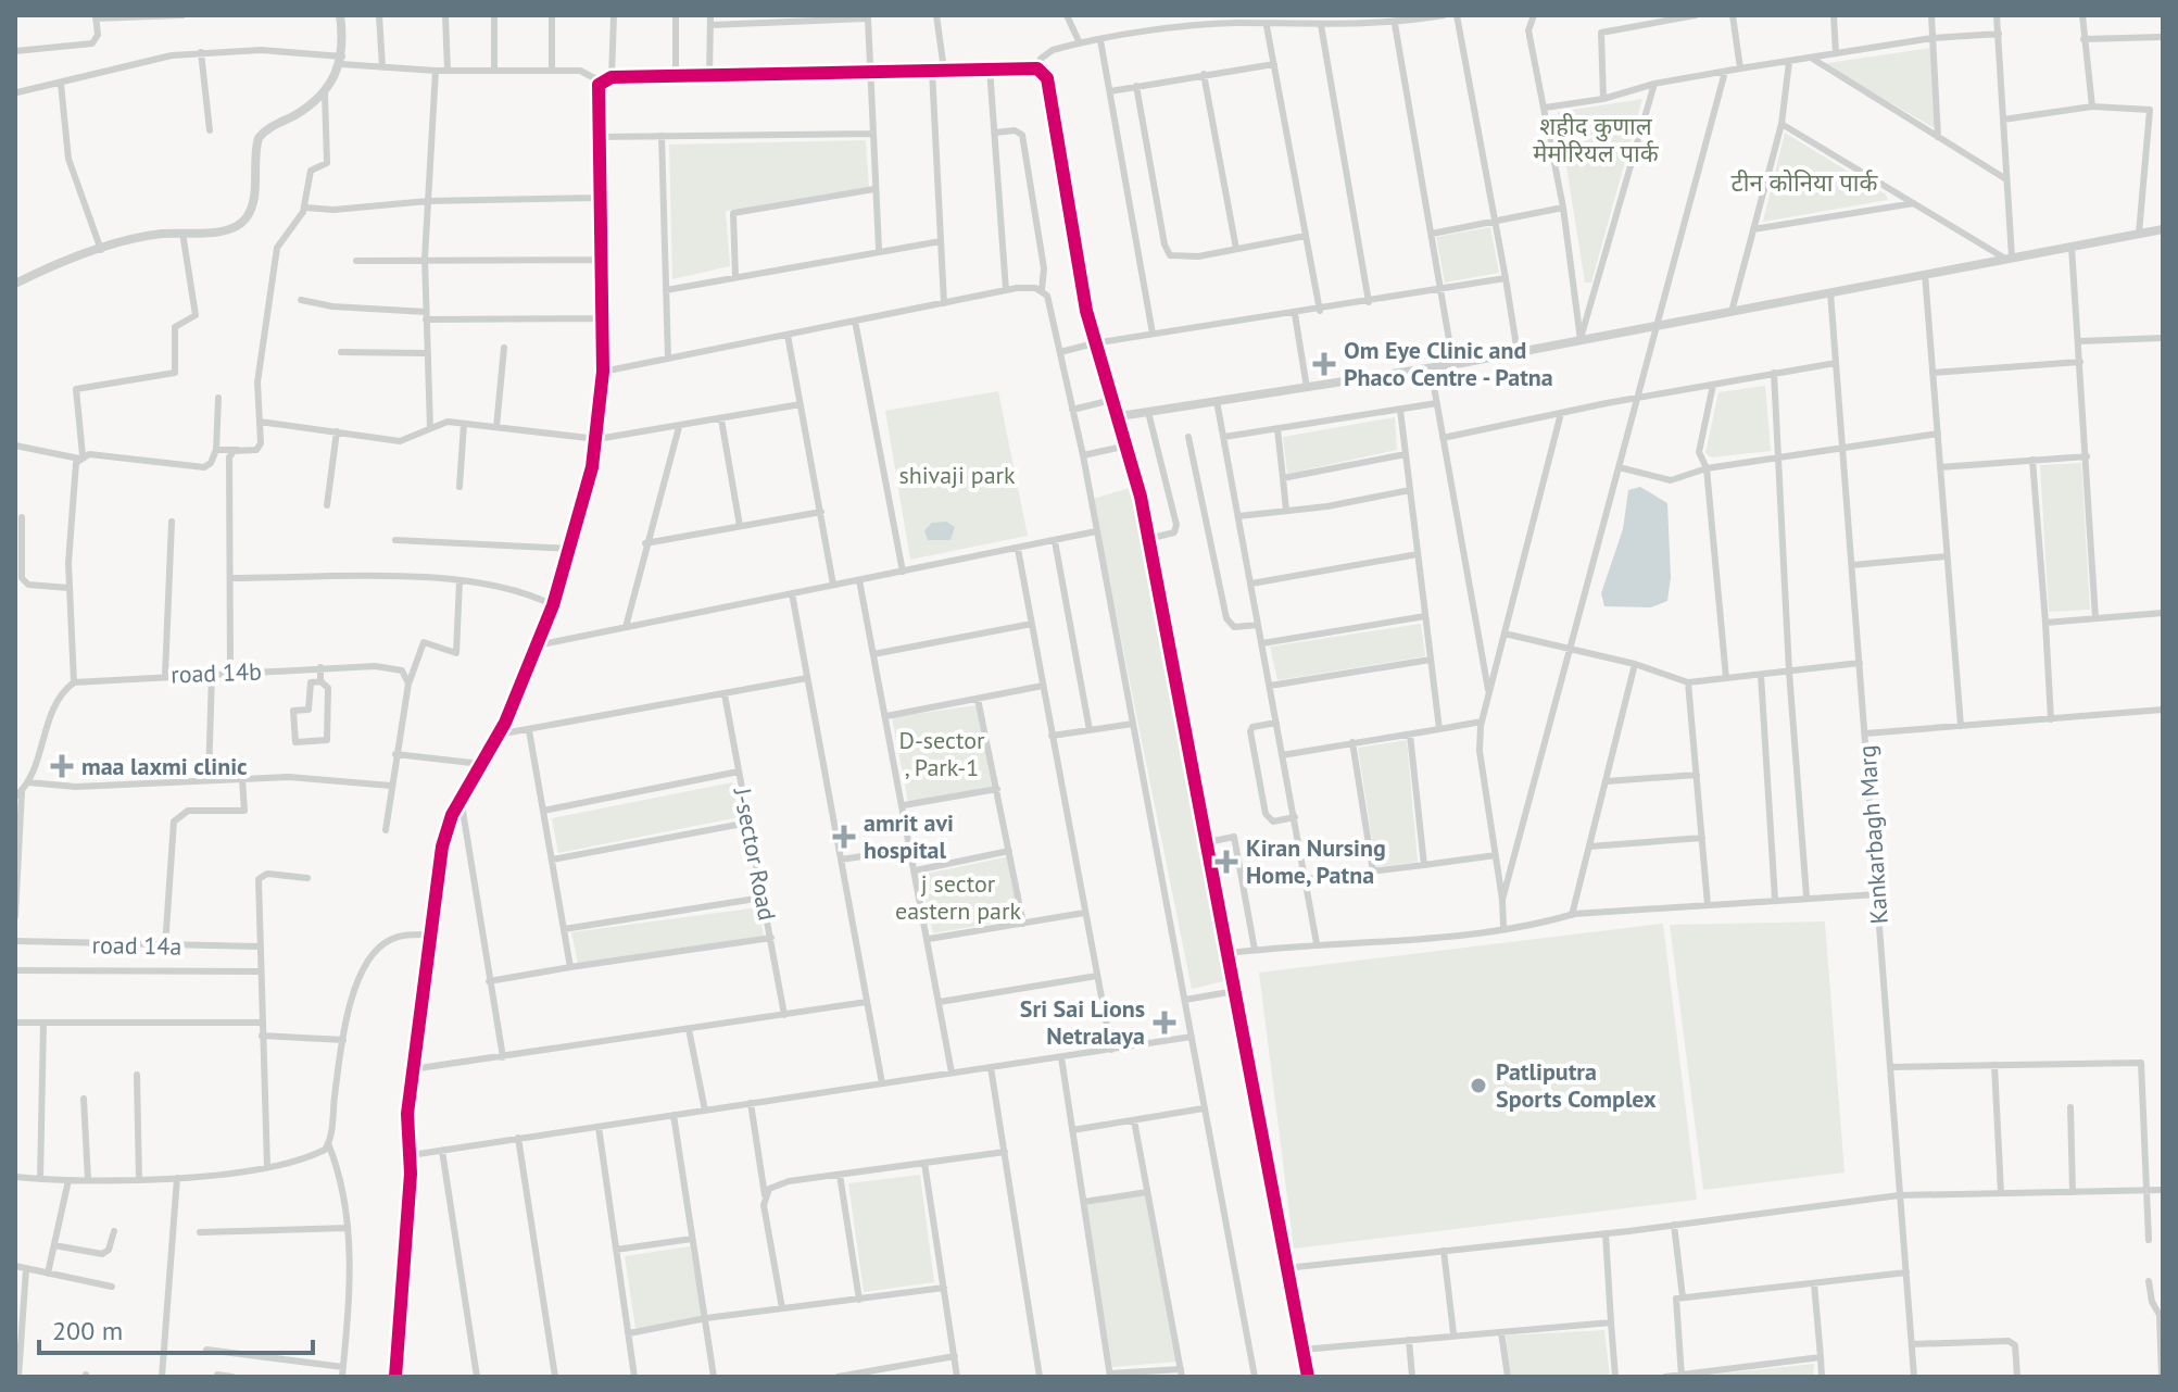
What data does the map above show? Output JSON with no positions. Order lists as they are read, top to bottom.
{
  "streets": {
    "street": [
      "road 14b",
      "Kankarbagh Marg",
      "J-sector Road",
      "road 14a"
    ]
  },
  "parks": [
    "शहीद कुणाल मेमोरियल पार्क",
    "टीन कोनिया पार्क",
    "shivaji park",
    "D-sector , Park-1",
    "j sector eastern park"
  ],
  "places": {
    "health": [
      "Om Eye Clinic and Phaco Centre - Patna",
      "maa laxmi clinic",
      "amrit avi hospital",
      "Kiran Nursing Home, Patna",
      "Sri Sai Lions Netralaya"
    ],
    "other": ["Patliputra Sports Complex"]
  },
  "scale_bar": "200 m"
}
